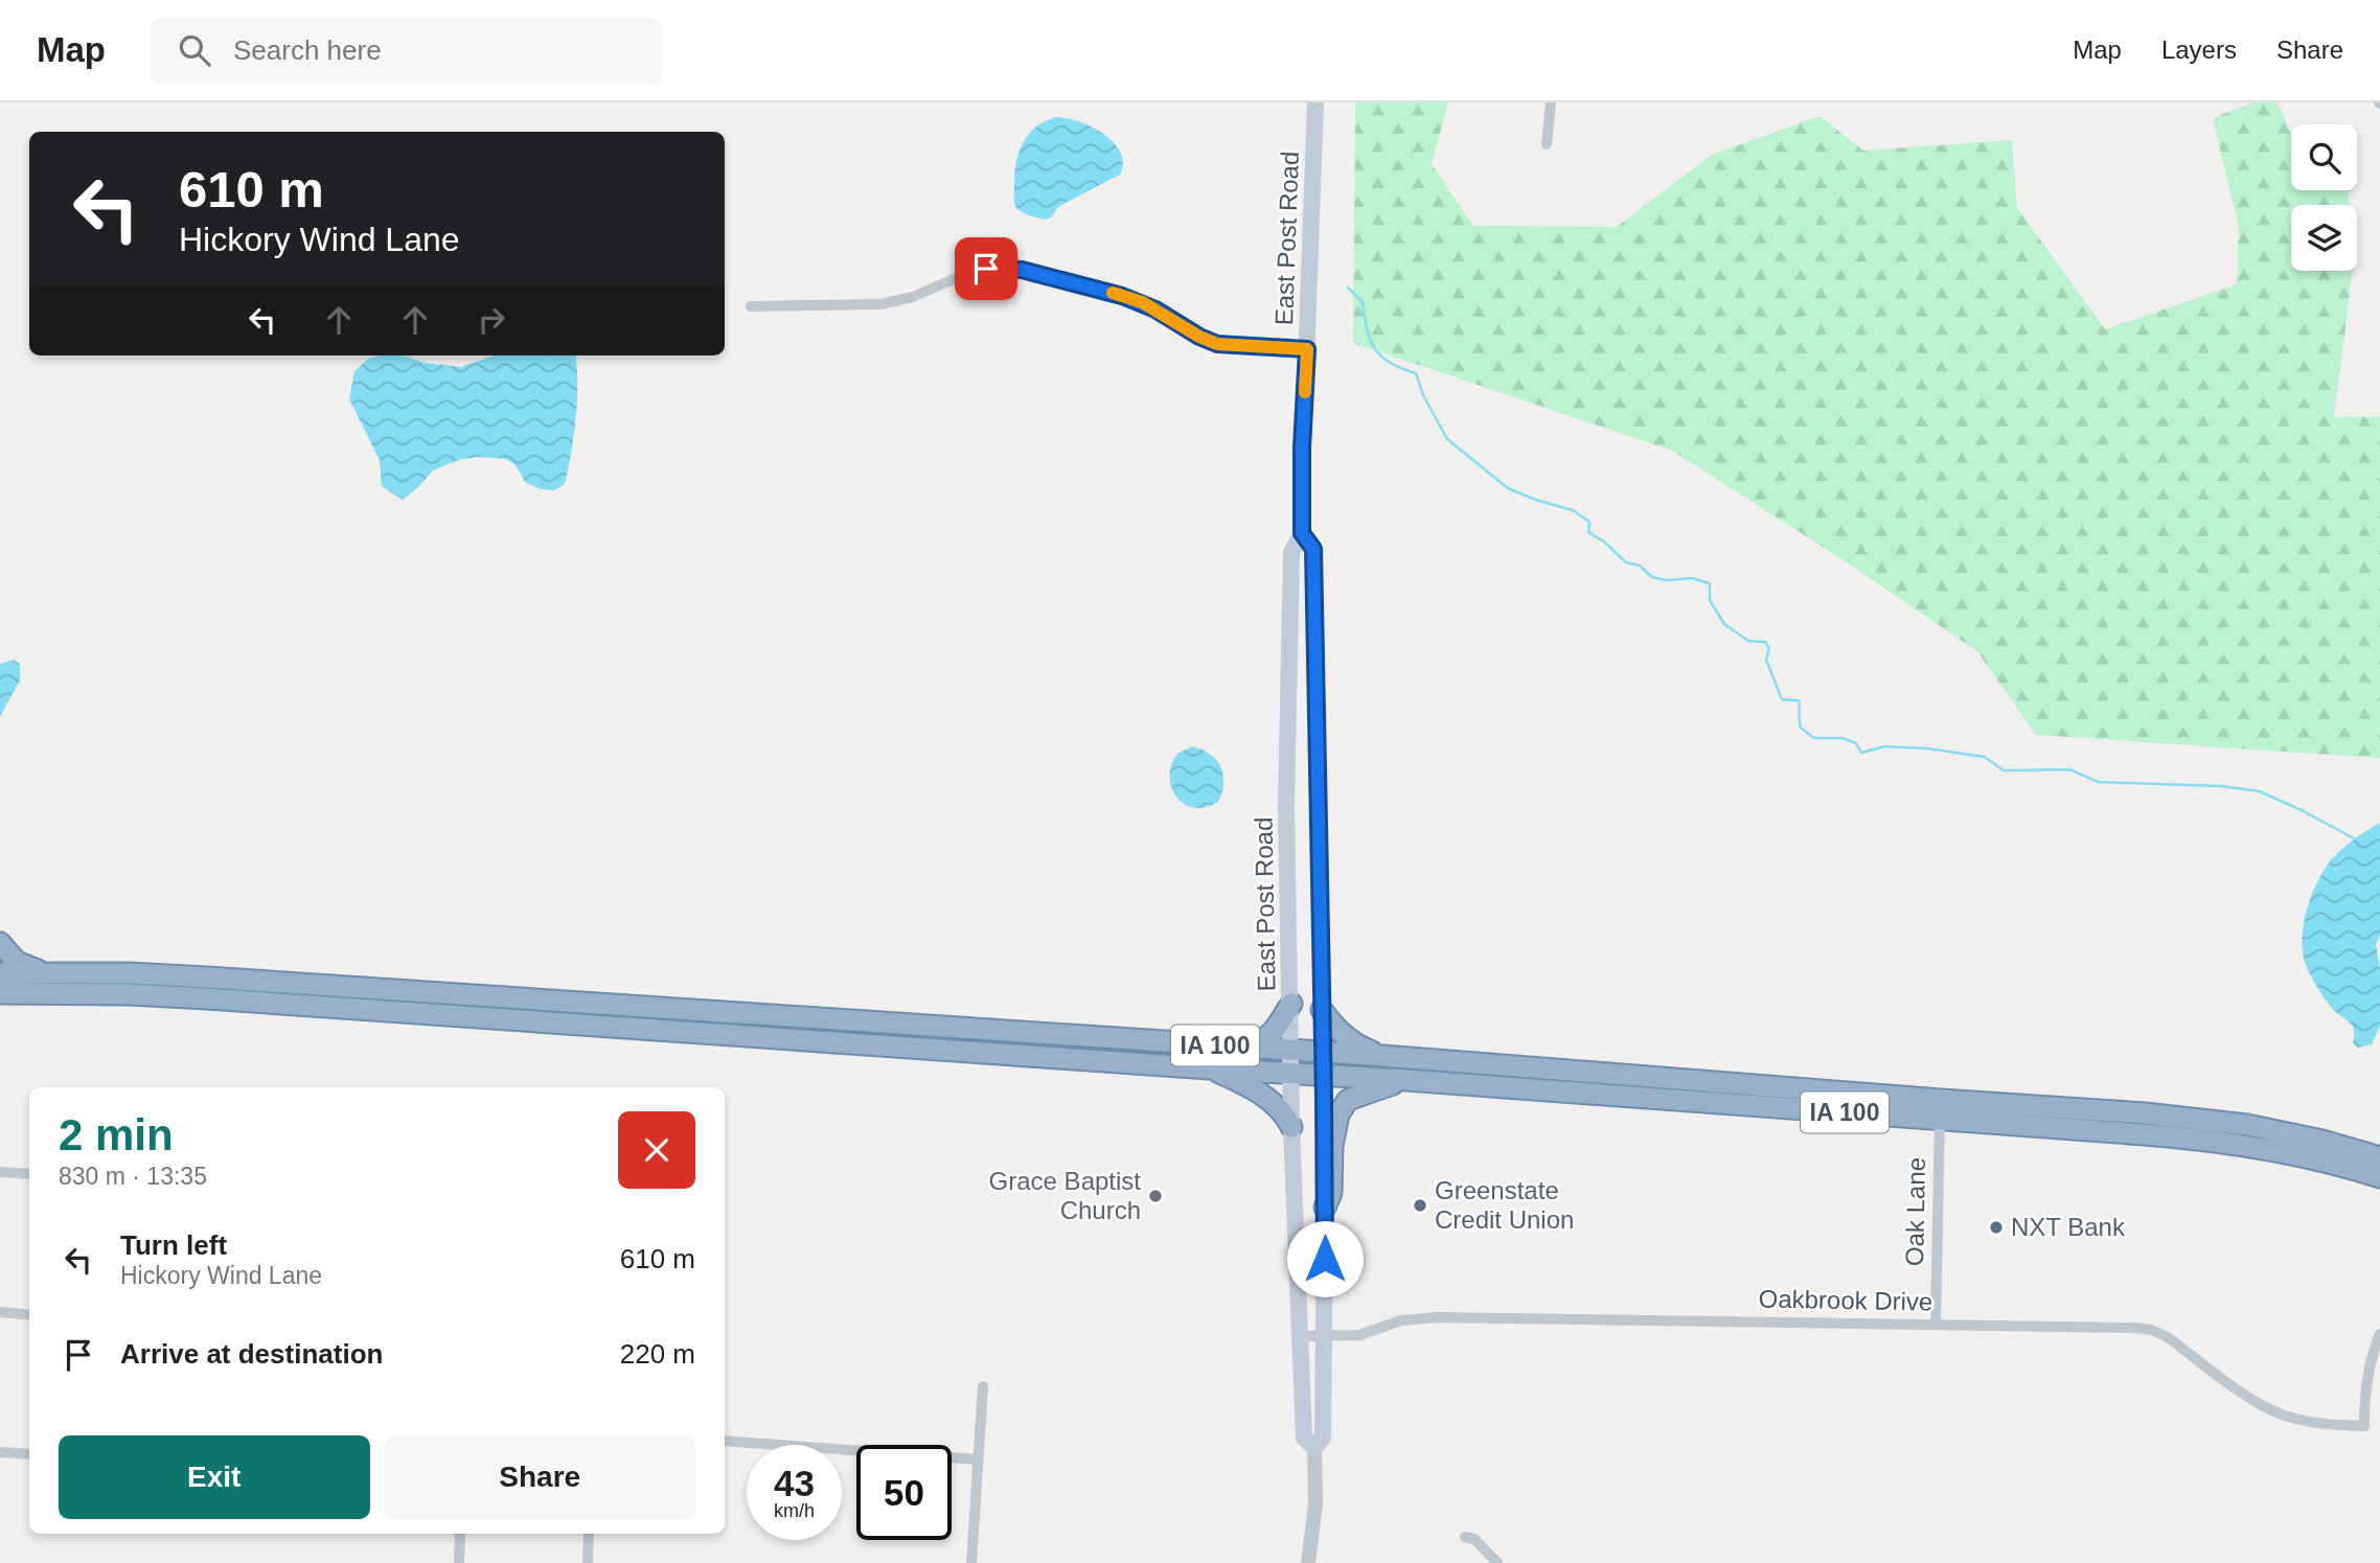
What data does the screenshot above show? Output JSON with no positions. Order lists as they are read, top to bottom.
{
  "streets": {
    "highway": ["IA 100"],
    "main road": ["East Post Road"],
    "street": ["Oak Lane", "Oakbrook Drive"]
  },
  "crossings": [
    ["East Post Road", "IA 100"],
    ["East Post Road", "Oakbrook Drive"],
    ["IA 100", "Oak Lane"],
    ["Oak Lane", "Oakbrook Drive"]
  ],
  "places": ["Grace Baptist Church", "Greenstate Credit Union", "NXT Bank"],
  "page": {
    "header": "Map",
    "search": "Search here",
    "nav": ["Map", "Layers", "Share"],
    "turn": ["610 m", "Hickory Wind Lane"],
    "heading": ["2 min", "830 m · 13:35"],
    "list": [
      {
        "name": "Turn left",
        "note": "Hickory Wind Lane",
        "value": "610 m"
      },
      {
        "name": "Arrive at destination",
        "value": "220 m"
      }
    ],
    "buttons": ["Exit", "Share"],
    "speed": "43 km/h",
    "limit": "50"
  }
}
